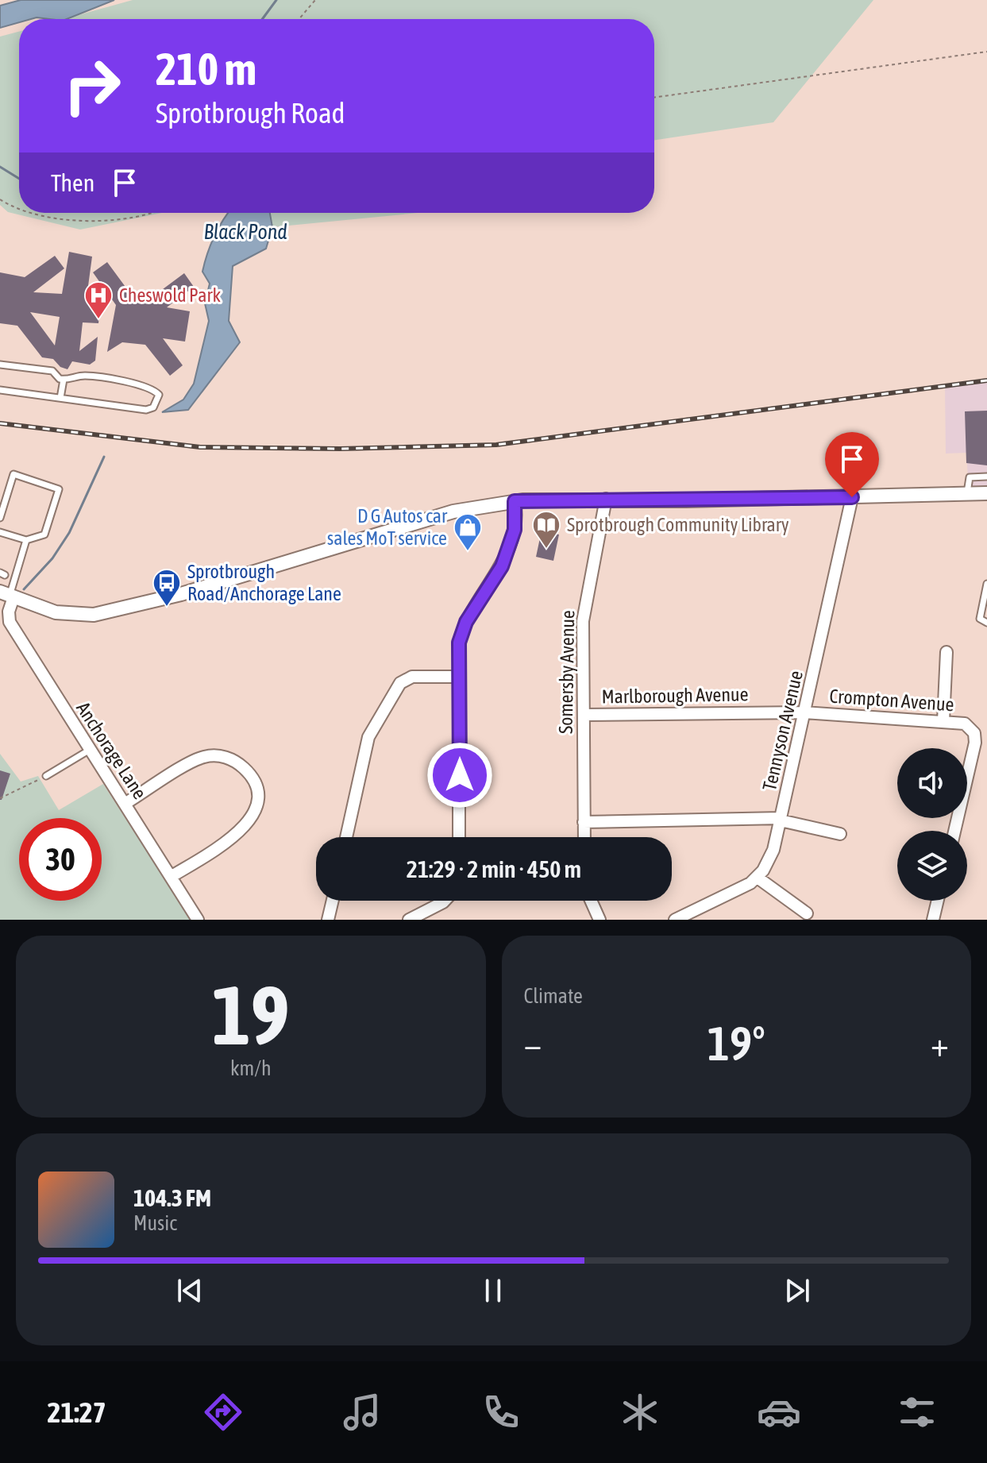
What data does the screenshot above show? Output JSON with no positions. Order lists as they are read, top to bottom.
{
  "streets": {
    "street": [
      "Somersby Avenue",
      "Marlborough Avenue",
      "Crompton Avenue",
      "Tennyson Avenue",
      "Anchorage Lane"
    ]
  },
  "crossings": [
    ["Somersby Avenue", "Marlborough Avenue"],
    ["Marlborough Avenue", "Crompton Avenue"],
    ["Marlborough Avenue", "Tennyson Avenue"],
    ["Crompton Avenue", "Tennyson Avenue"]
  ],
  "water": ["Black Pond"],
  "places": {
    "hospital": ["Cheswold Park"],
    "library": ["Sprotbrough Community Library"],
    "shop": ["D G Autos car sales MoT service"],
    "bus stop": ["Sprotbrough Road/Anchorage Lane"]
  },
  "page": {
    "turn": ["210 m", "Sprotbrough Road"],
    "then": "Then",
    "limit": "30",
    "trip": "21:29 · 2 min · 450 m",
    "tile": [
      ["19", "km/h"],
      "Climate"
    ],
    "heat": ["−", "19°", "+"],
    "song": ["104.3 FM", "Music"],
    "tabs": "21:27"
  }
}
